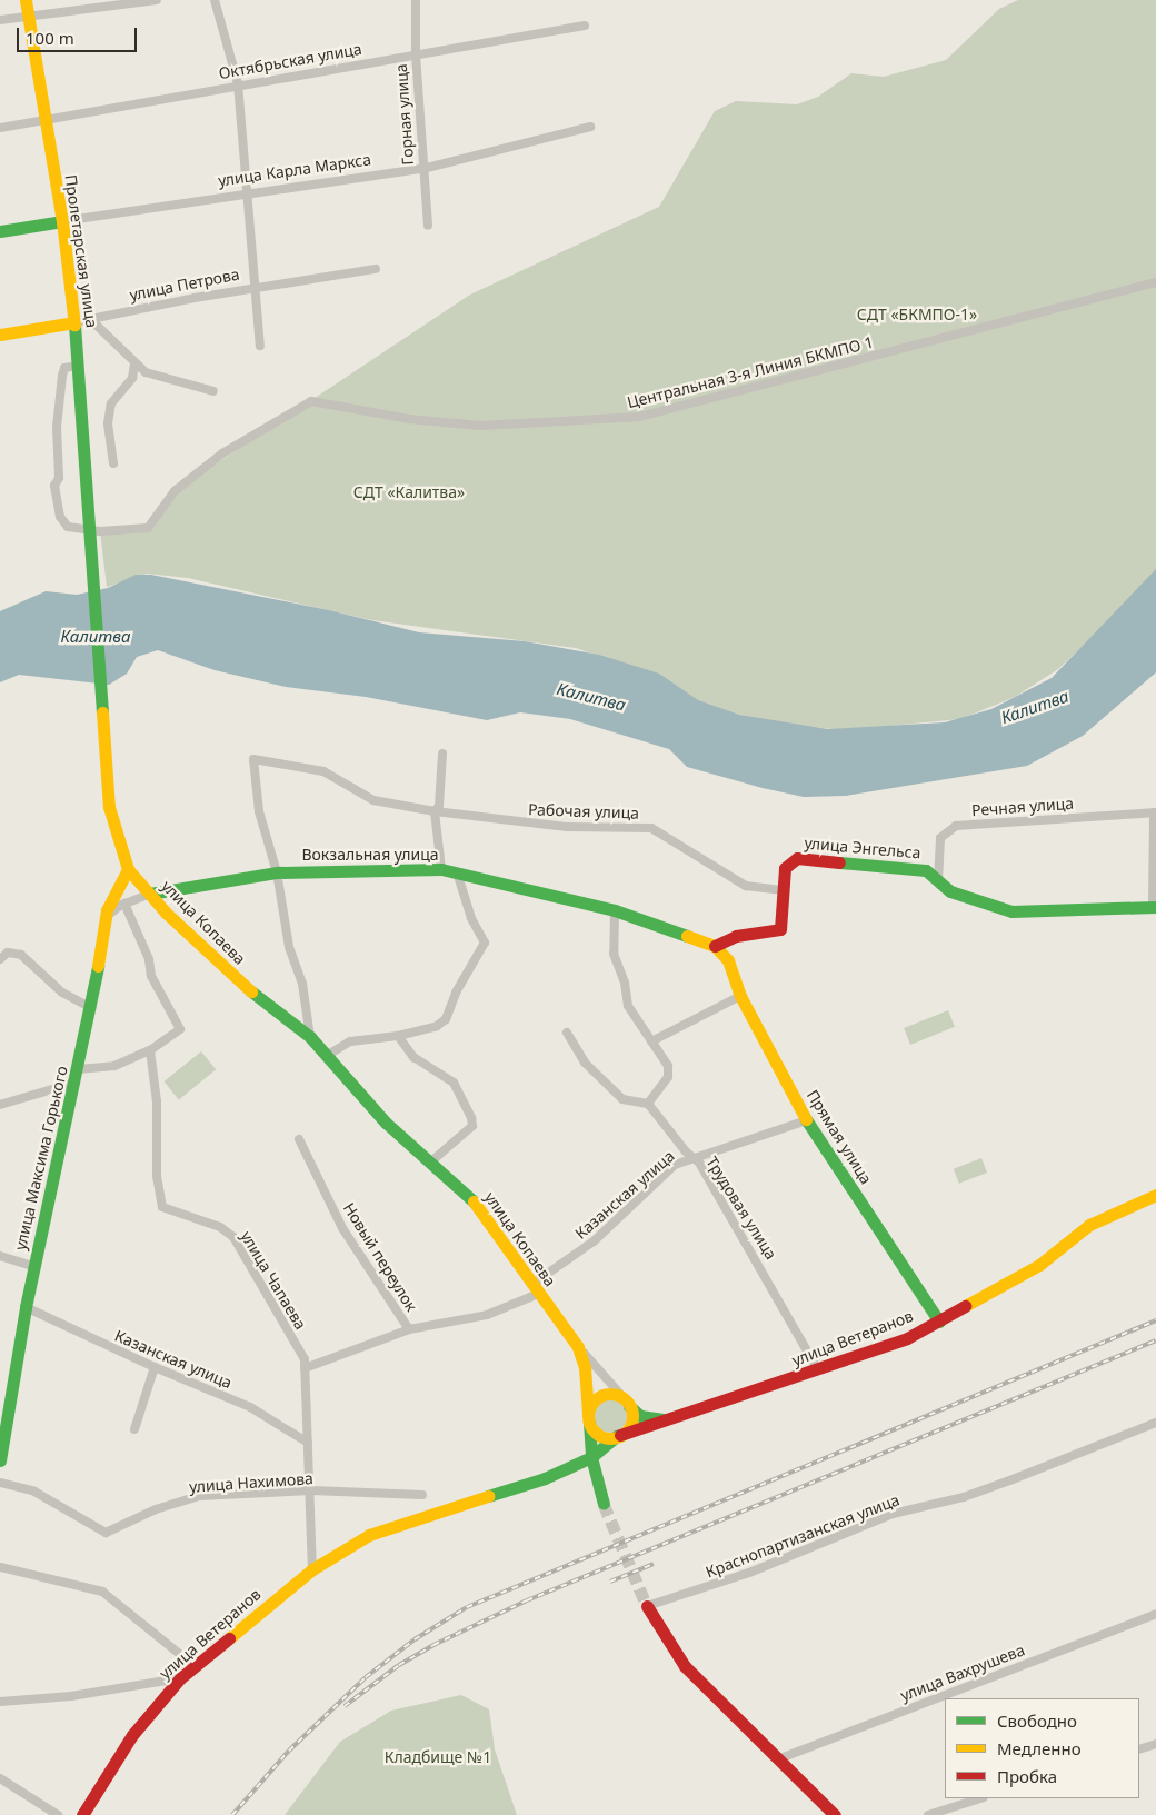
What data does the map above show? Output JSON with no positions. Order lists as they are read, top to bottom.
{
  "streets": {
    "main road": [
      "улица Карла Маркса",
      "Пролетарская улица",
      "улица Петрова",
      "улица Энгельса",
      "Вокзальная улица",
      "улица Копаева",
      "Прямая улица",
      "улица Максима Горького",
      "улица Ветеранов"
    ],
    "street": [
      "Октябрьская улица",
      "Горная улица",
      "Центральная 3-я Линия БКМПО 1",
      "Речная улица",
      "Рабочая улица",
      "Казанская улица",
      "Трудовая улица",
      "Новый переулок",
      "улица Чапаева",
      "улица Нахимова",
      "Краснопартизанская улица",
      "улица Вахрушева"
    ]
  },
  "crossings": [
    ["Октябрьская улица", "Горная улица"],
    ["Октябрьская улица", "Пролетарская улица"],
    ["Горная улица", "улица Карла Маркса"],
    ["улица Карла Маркса", "Пролетарская улица"],
    ["Пролетарская улица", "улица Петрова"],
    ["Пролетарская улица", "Центральная 3-я Линия БКМПО 1"],
    ["Пролетарская улица", "улица Копаева"],
    ["Пролетарская улица", "улица Максима Горького"],
    ["Речная улица", "улица Энгельса"],
    ["Рабочая улица", "улица Энгельса"],
    ["Рабочая улица", "Вокзальная улица"],
    ["улица Энгельса", "Вокзальная улица"],
    ["Вокзальная улица", "улица Копаева"],
    ["Вокзальная улица", "Прямая улица"],
    ["улица Копаева", "улица Максима Горького"],
    ["улица Копаева", "Казанская улица"],
    ["улица Копаева", "улица Ветеранов"],
    ["Прямая улица", "Казанская улица"],
    ["Прямая улица", "улица Ветеранов"],
    ["улица Максима Горького", "Казанская улица"],
    ["Казанская улица", "Трудовая улица"],
    ["Казанская улица", "Новый переулок"],
    ["Казанская улица", "улица Чапаева"],
    ["Трудовая улица", "улица Ветеранов"],
    ["улица Чапаева", "улица Ветеранов"],
    ["улица Чапаева", "улица Нахимова"]
  ],
  "water": ["Калитва"],
  "parks": ["СДТ «БКМПО-1»", "СДТ «Калитва»", "Кладбище №1"],
  "legend": ["Свободно", "Медленно", "Пробка"],
  "scale_bar": "100 m"
}
